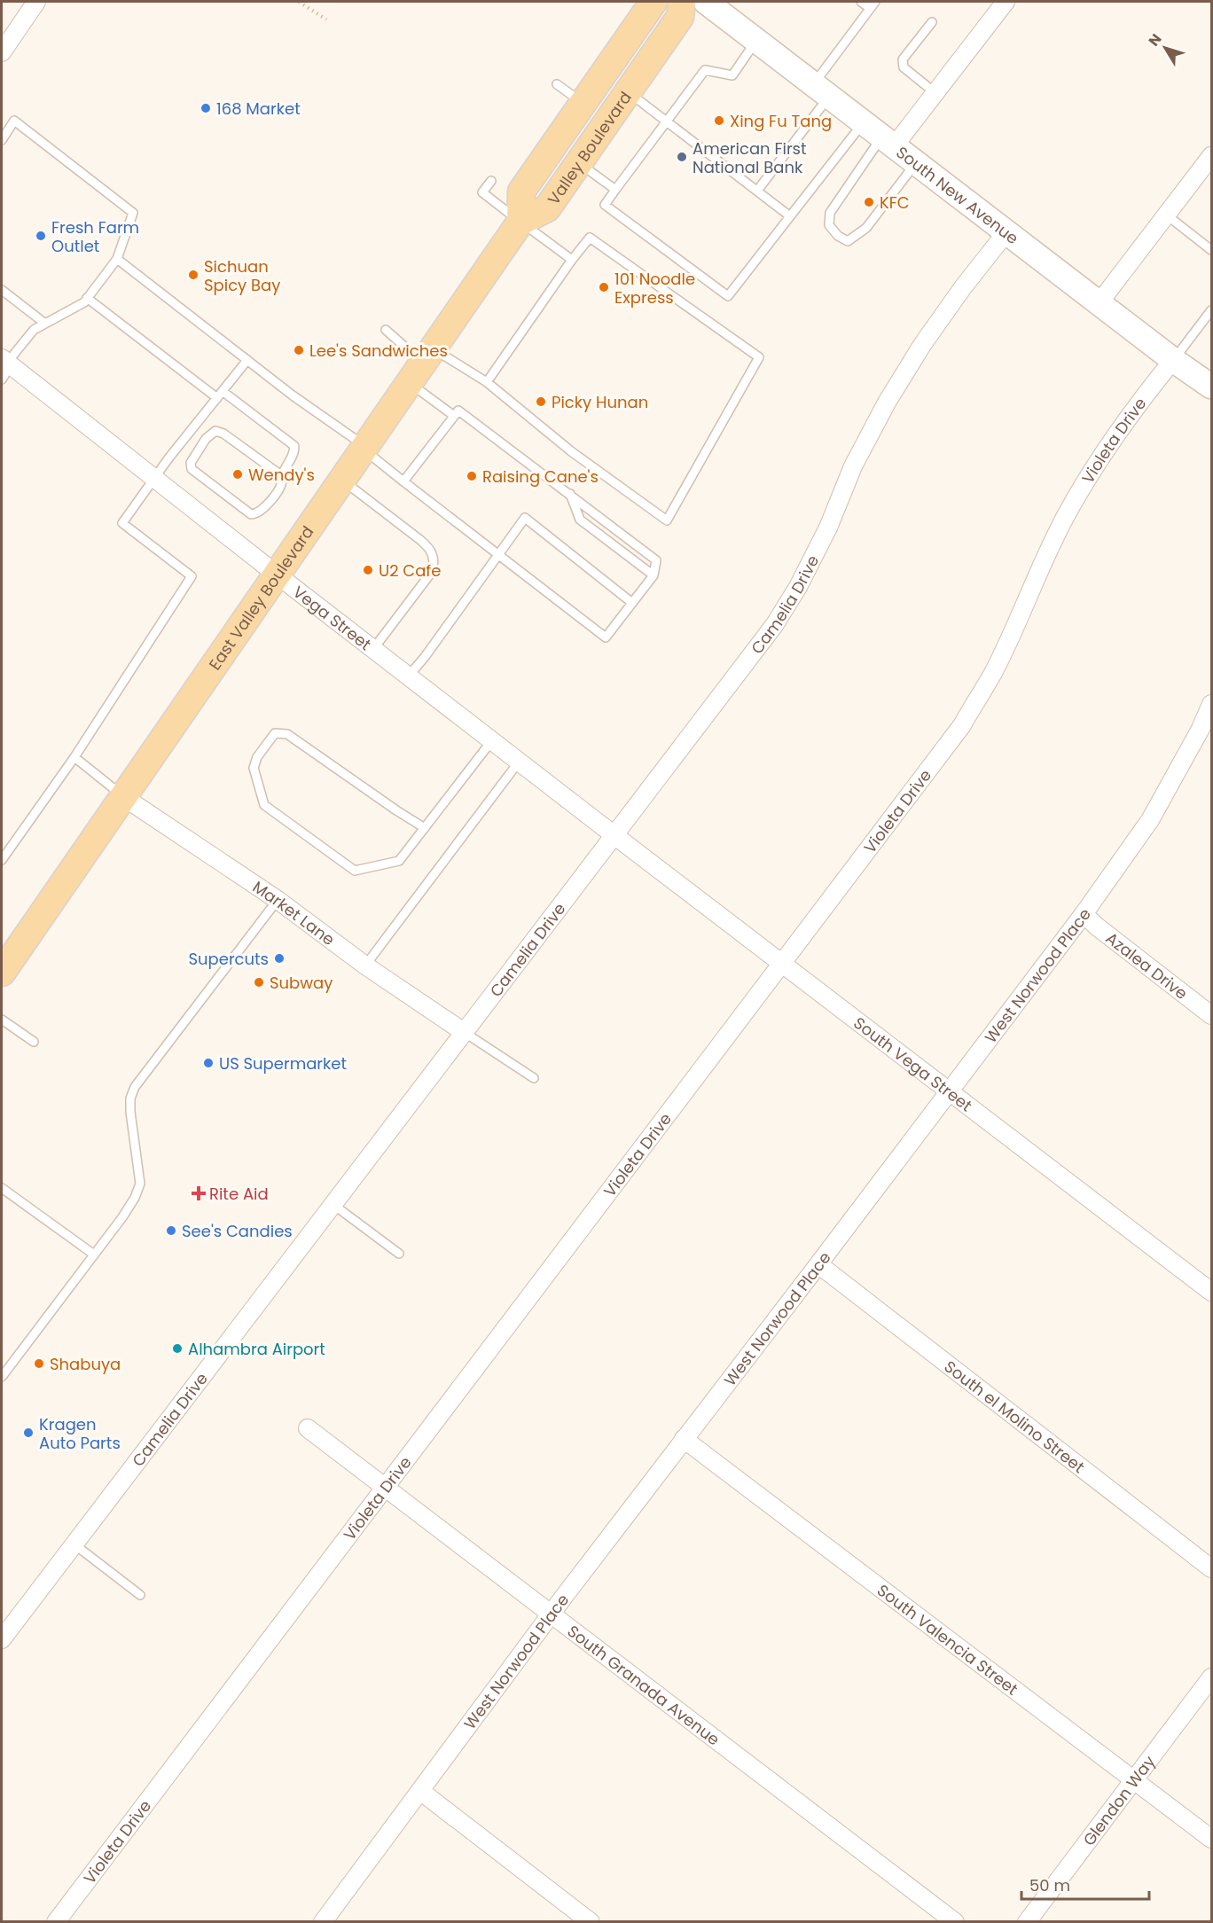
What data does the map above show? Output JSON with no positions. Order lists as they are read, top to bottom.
{
  "streets": {
    "main road": ["Valley Boulevard", "South New Avenue", "East Valley Boulevard"],
    "street": [
      "Violeta Drive",
      "Camelia Drive",
      "Vega Street",
      "Market Lane",
      "Azalea Drive",
      "West Norwood Place",
      "South Vega Street",
      "South el Molino Street",
      "South Valencia Street",
      "South Granada Avenue",
      "Glendon Way"
    ]
  },
  "crossings": [
    ["Valley Boulevard", "East Valley Boulevard"],
    ["South New Avenue", "Violeta Drive"],
    ["South New Avenue", "Camelia Drive"],
    ["Violeta Drive", "South Vega Street"],
    ["Violeta Drive", "South Granada Avenue"],
    ["East Valley Boulevard", "Vega Street"],
    ["East Valley Boulevard", "Market Lane"],
    ["Camelia Drive", "Vega Street"],
    ["Camelia Drive", "Market Lane"],
    ["Camelia Drive", "South Vega Street"],
    ["Vega Street", "South Vega Street"],
    ["Azalea Drive", "West Norwood Place"],
    ["West Norwood Place", "South Vega Street"],
    ["West Norwood Place", "South el Molino Street"],
    ["West Norwood Place", "South Valencia Street"],
    ["West Norwood Place", "South Granada Avenue"],
    ["South Valencia Street", "Glendon Way"]
  ],
  "places": {
    "other": [
      "168 Market",
      "Xing Fu Tang",
      "American First National Bank",
      "KFC",
      "Fresh Farm Outlet",
      "Sichuan Spicy Bay",
      "101 Noodle Express",
      "Lee's Sandwiches",
      "Picky Hunan",
      "Wendy's",
      "Raising Cane's",
      "U2 Cafe",
      "Supercuts",
      "Subway",
      "US Supermarket",
      "See's Candies",
      "Alhambra Airport",
      "Shabuya",
      "Kragen Auto Parts"
    ],
    "health": ["Rite Aid"]
  },
  "scale_bar": "50 m",
  "north": "top left"
}
